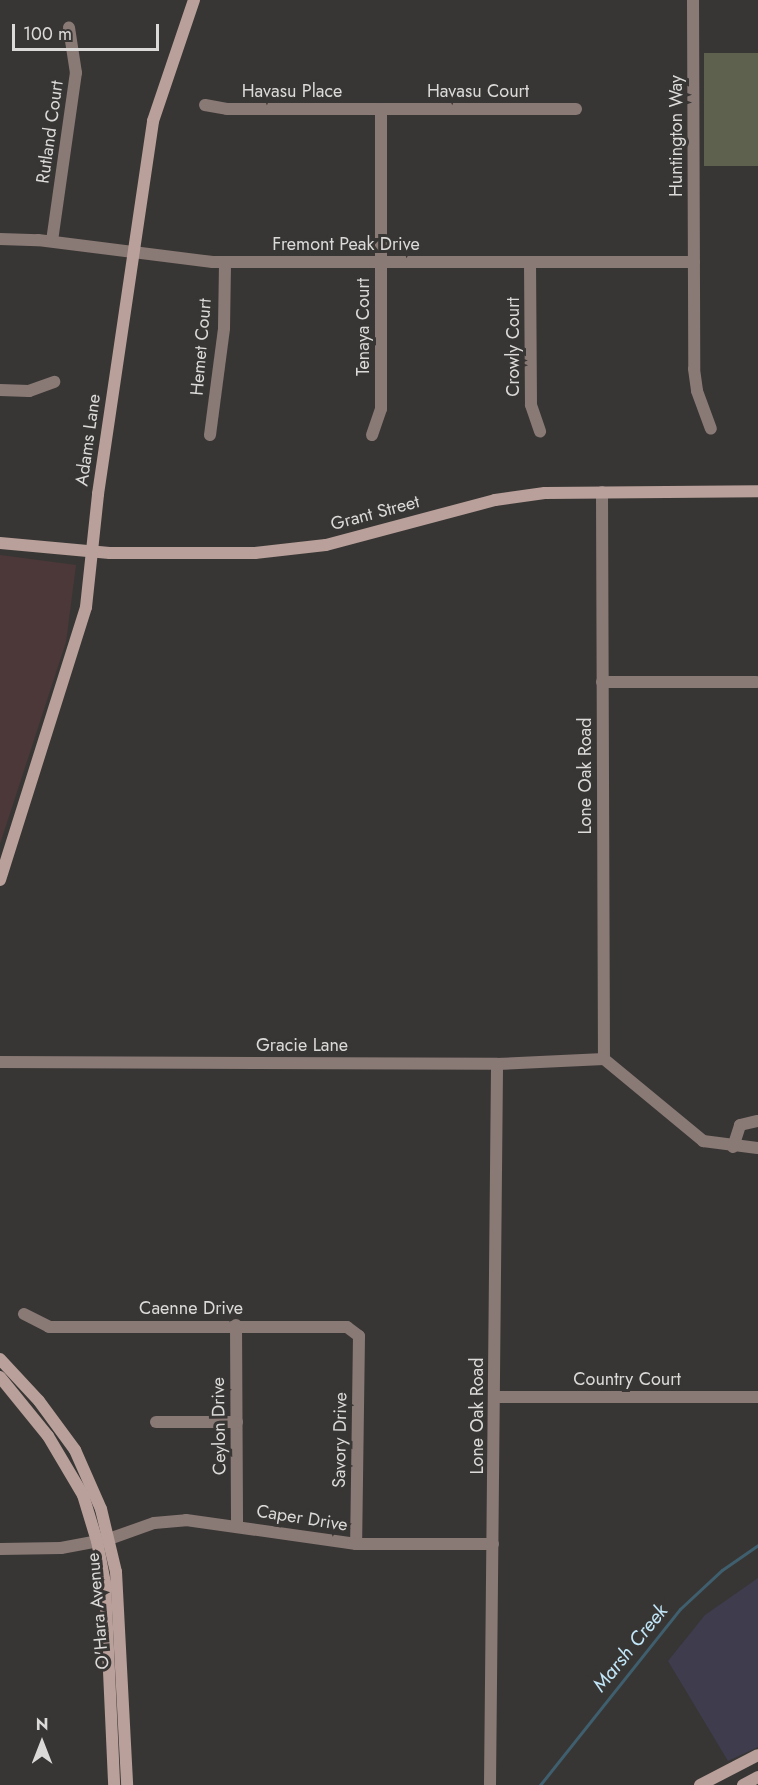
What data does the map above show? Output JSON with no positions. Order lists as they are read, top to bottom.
{
  "streets": {
    "street": [
      "Havasu Place",
      "Havasu Court",
      "Rutland Court",
      "Huntington Way",
      "Fremont Peak Drive",
      "Tenaya Court",
      "Hemet Court",
      "Crowly Court",
      "Adams Lane",
      "Grant Street",
      "Lone Oak Road",
      "Gracie Lane",
      "Caenne Drive",
      "Country Court",
      "Ceylon Drive",
      "Savory Drive",
      "Caper Drive",
      "O'Hara Avenue"
    ]
  },
  "crossings": [
    ["Havasu Place", "Havasu Court"],
    ["Havasu Place", "Tenaya Court"],
    ["Havasu Court", "Tenaya Court"],
    ["Rutland Court", "Fremont Peak Drive"],
    ["Huntington Way", "Fremont Peak Drive"],
    ["Fremont Peak Drive", "Tenaya Court"],
    ["Fremont Peak Drive", "Hemet Court"],
    ["Fremont Peak Drive", "Crowly Court"],
    ["Fremont Peak Drive", "Adams Lane"],
    ["Adams Lane", "Grant Street"],
    ["Grant Street", "Lone Oak Road"],
    ["Lone Oak Road", "Gracie Lane"],
    ["Lone Oak Road", "Country Court"],
    ["Lone Oak Road", "Caper Drive"],
    ["Caenne Drive", "Ceylon Drive"],
    ["Caenne Drive", "Savory Drive"],
    ["Ceylon Drive", "Caper Drive"],
    ["Savory Drive", "Caper Drive"],
    ["Caper Drive", "O'Hara Avenue"]
  ],
  "water": ["Marsh Creek"],
  "scale_bar": "100 m",
  "north": "top"
}
